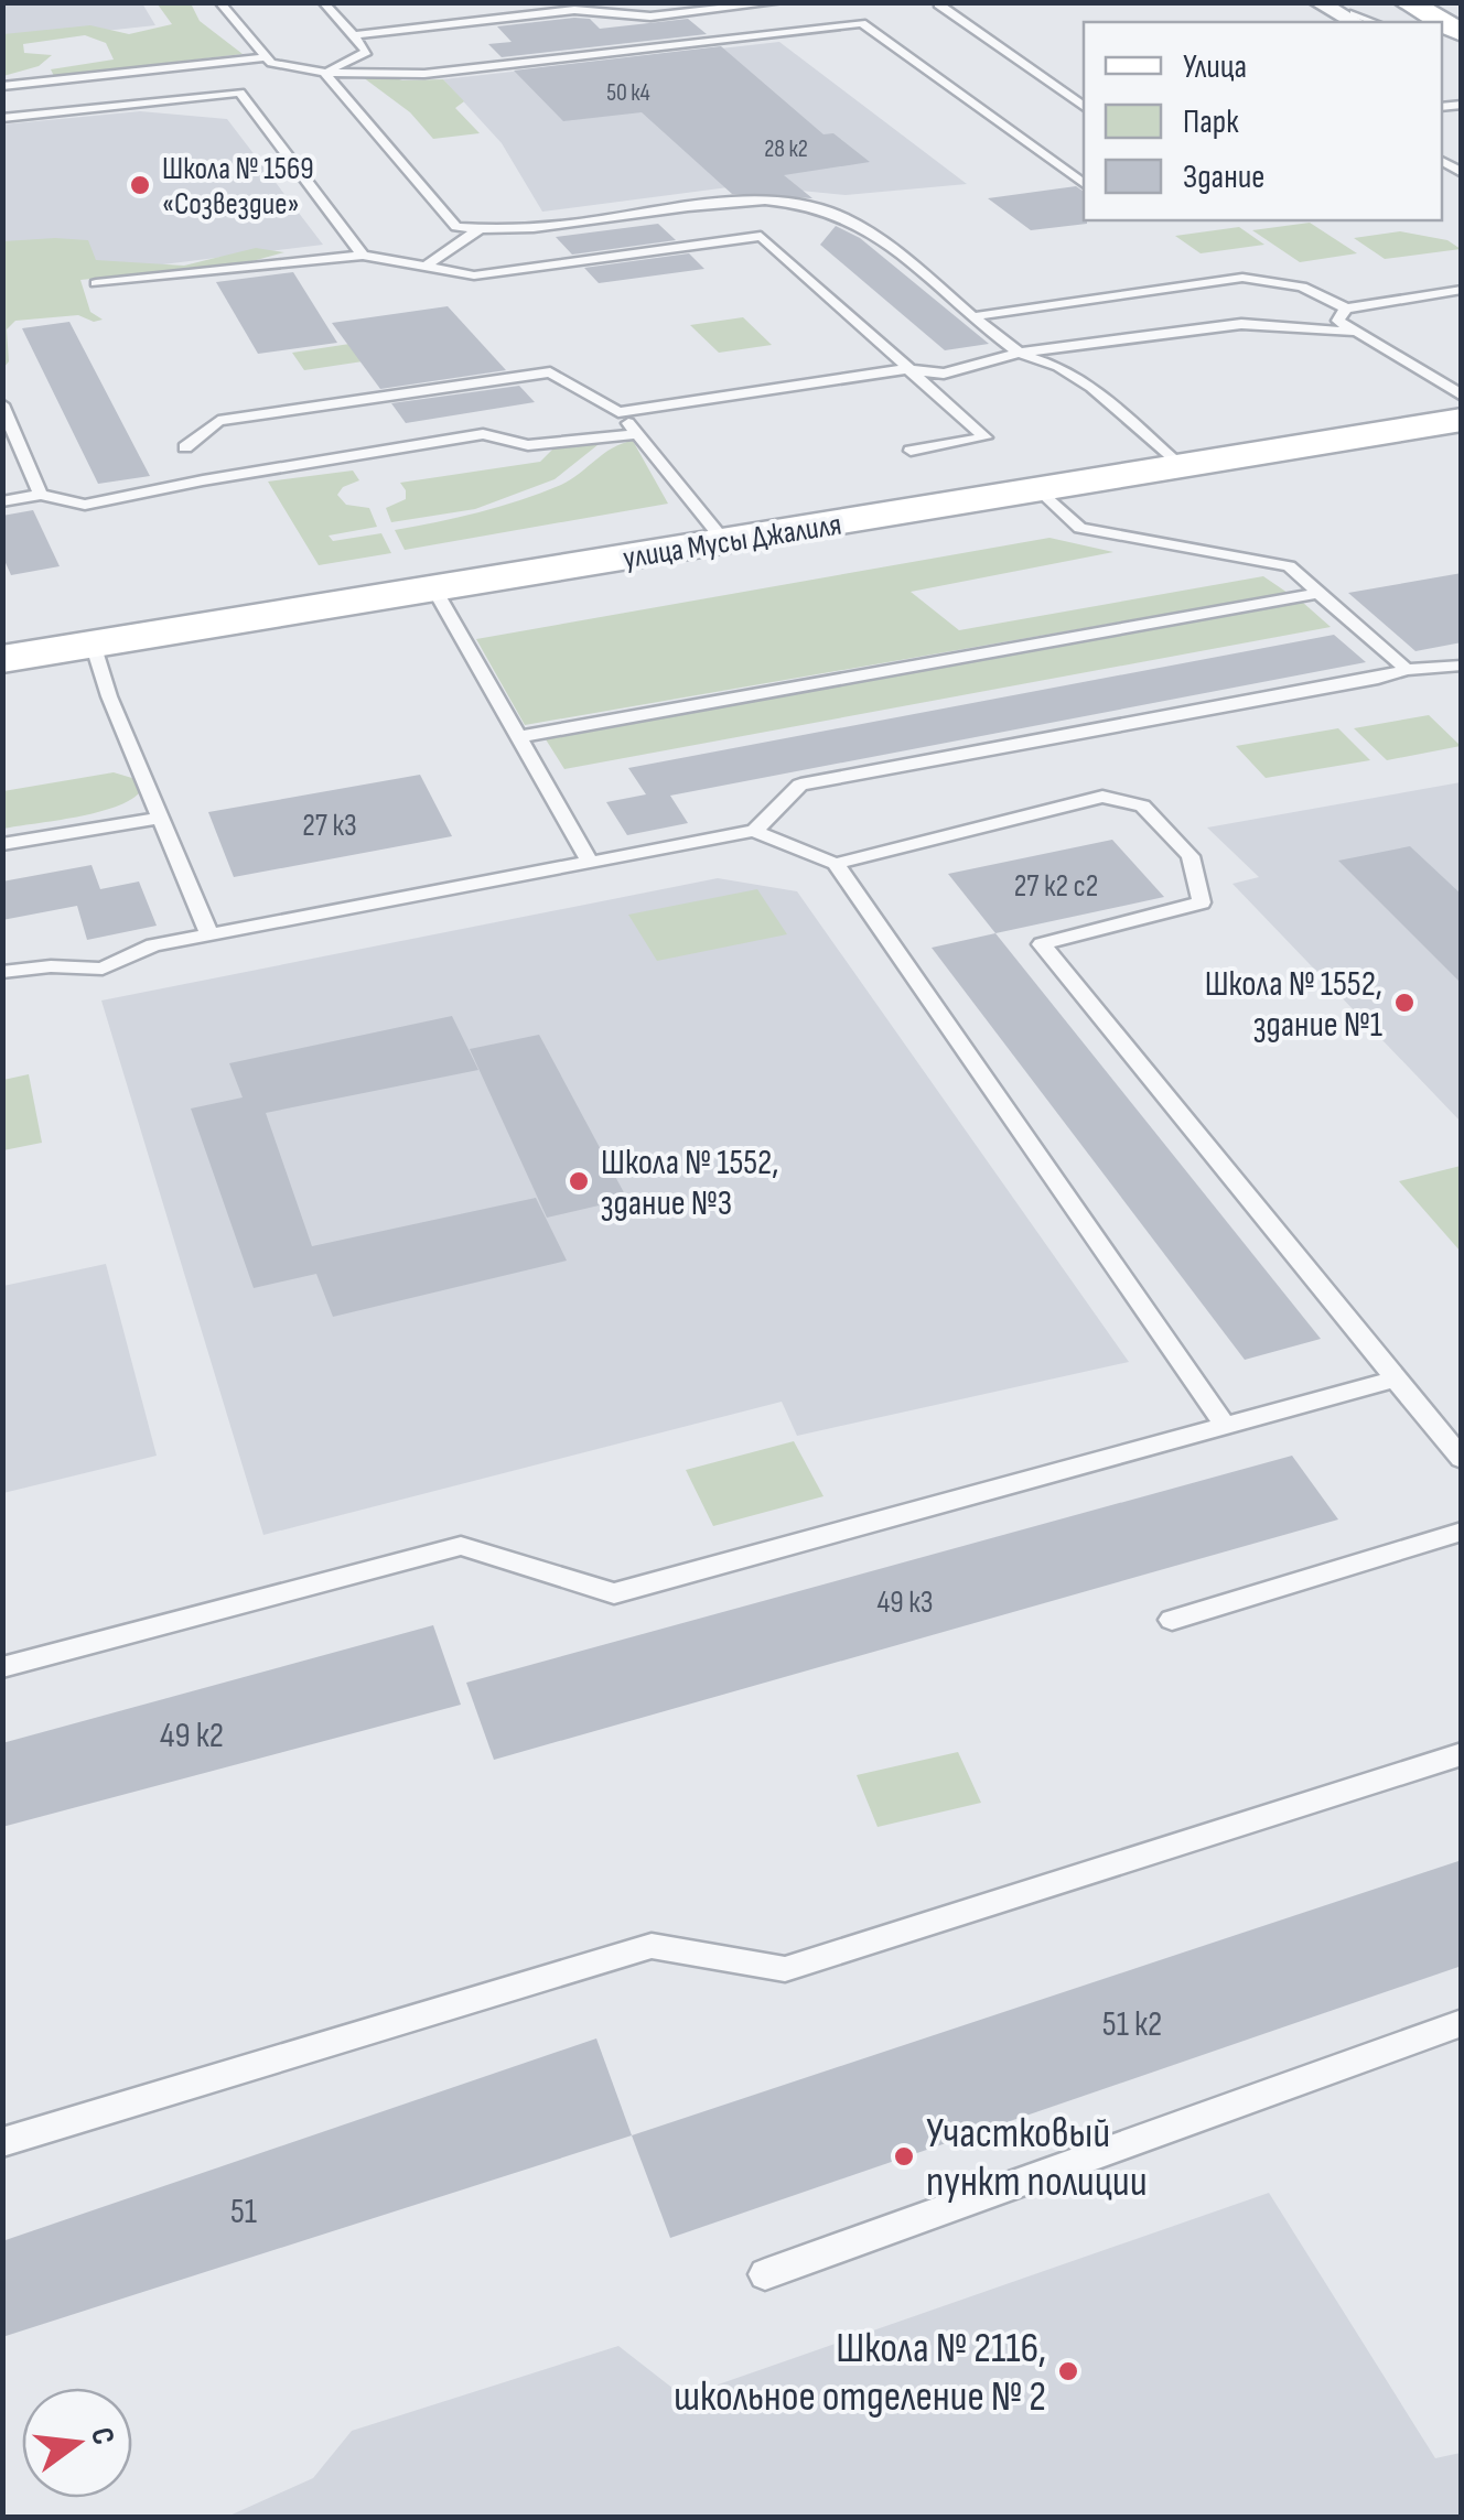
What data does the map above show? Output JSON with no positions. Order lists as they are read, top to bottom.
{
  "streets": {
    "main road": ["улица Мусы Джалиля"]
  },
  "places": [
    "Школа № 1569 «Созвездие»",
    "Школа № 1552, здание №1",
    "Школа № 1552, здание №3",
    "Участковый пункт полиции",
    "Школа № 2116, школьное отделение № 2"
  ],
  "house_numbers": [
    "50 к4",
    "28 к2",
    "27 к3",
    "27 к2 с2",
    "49 к3",
    "49 к2",
    "51 к2",
    "51"
  ],
  "legend": ["Улица", "Парк", "Здание"],
  "north": "right"
}
